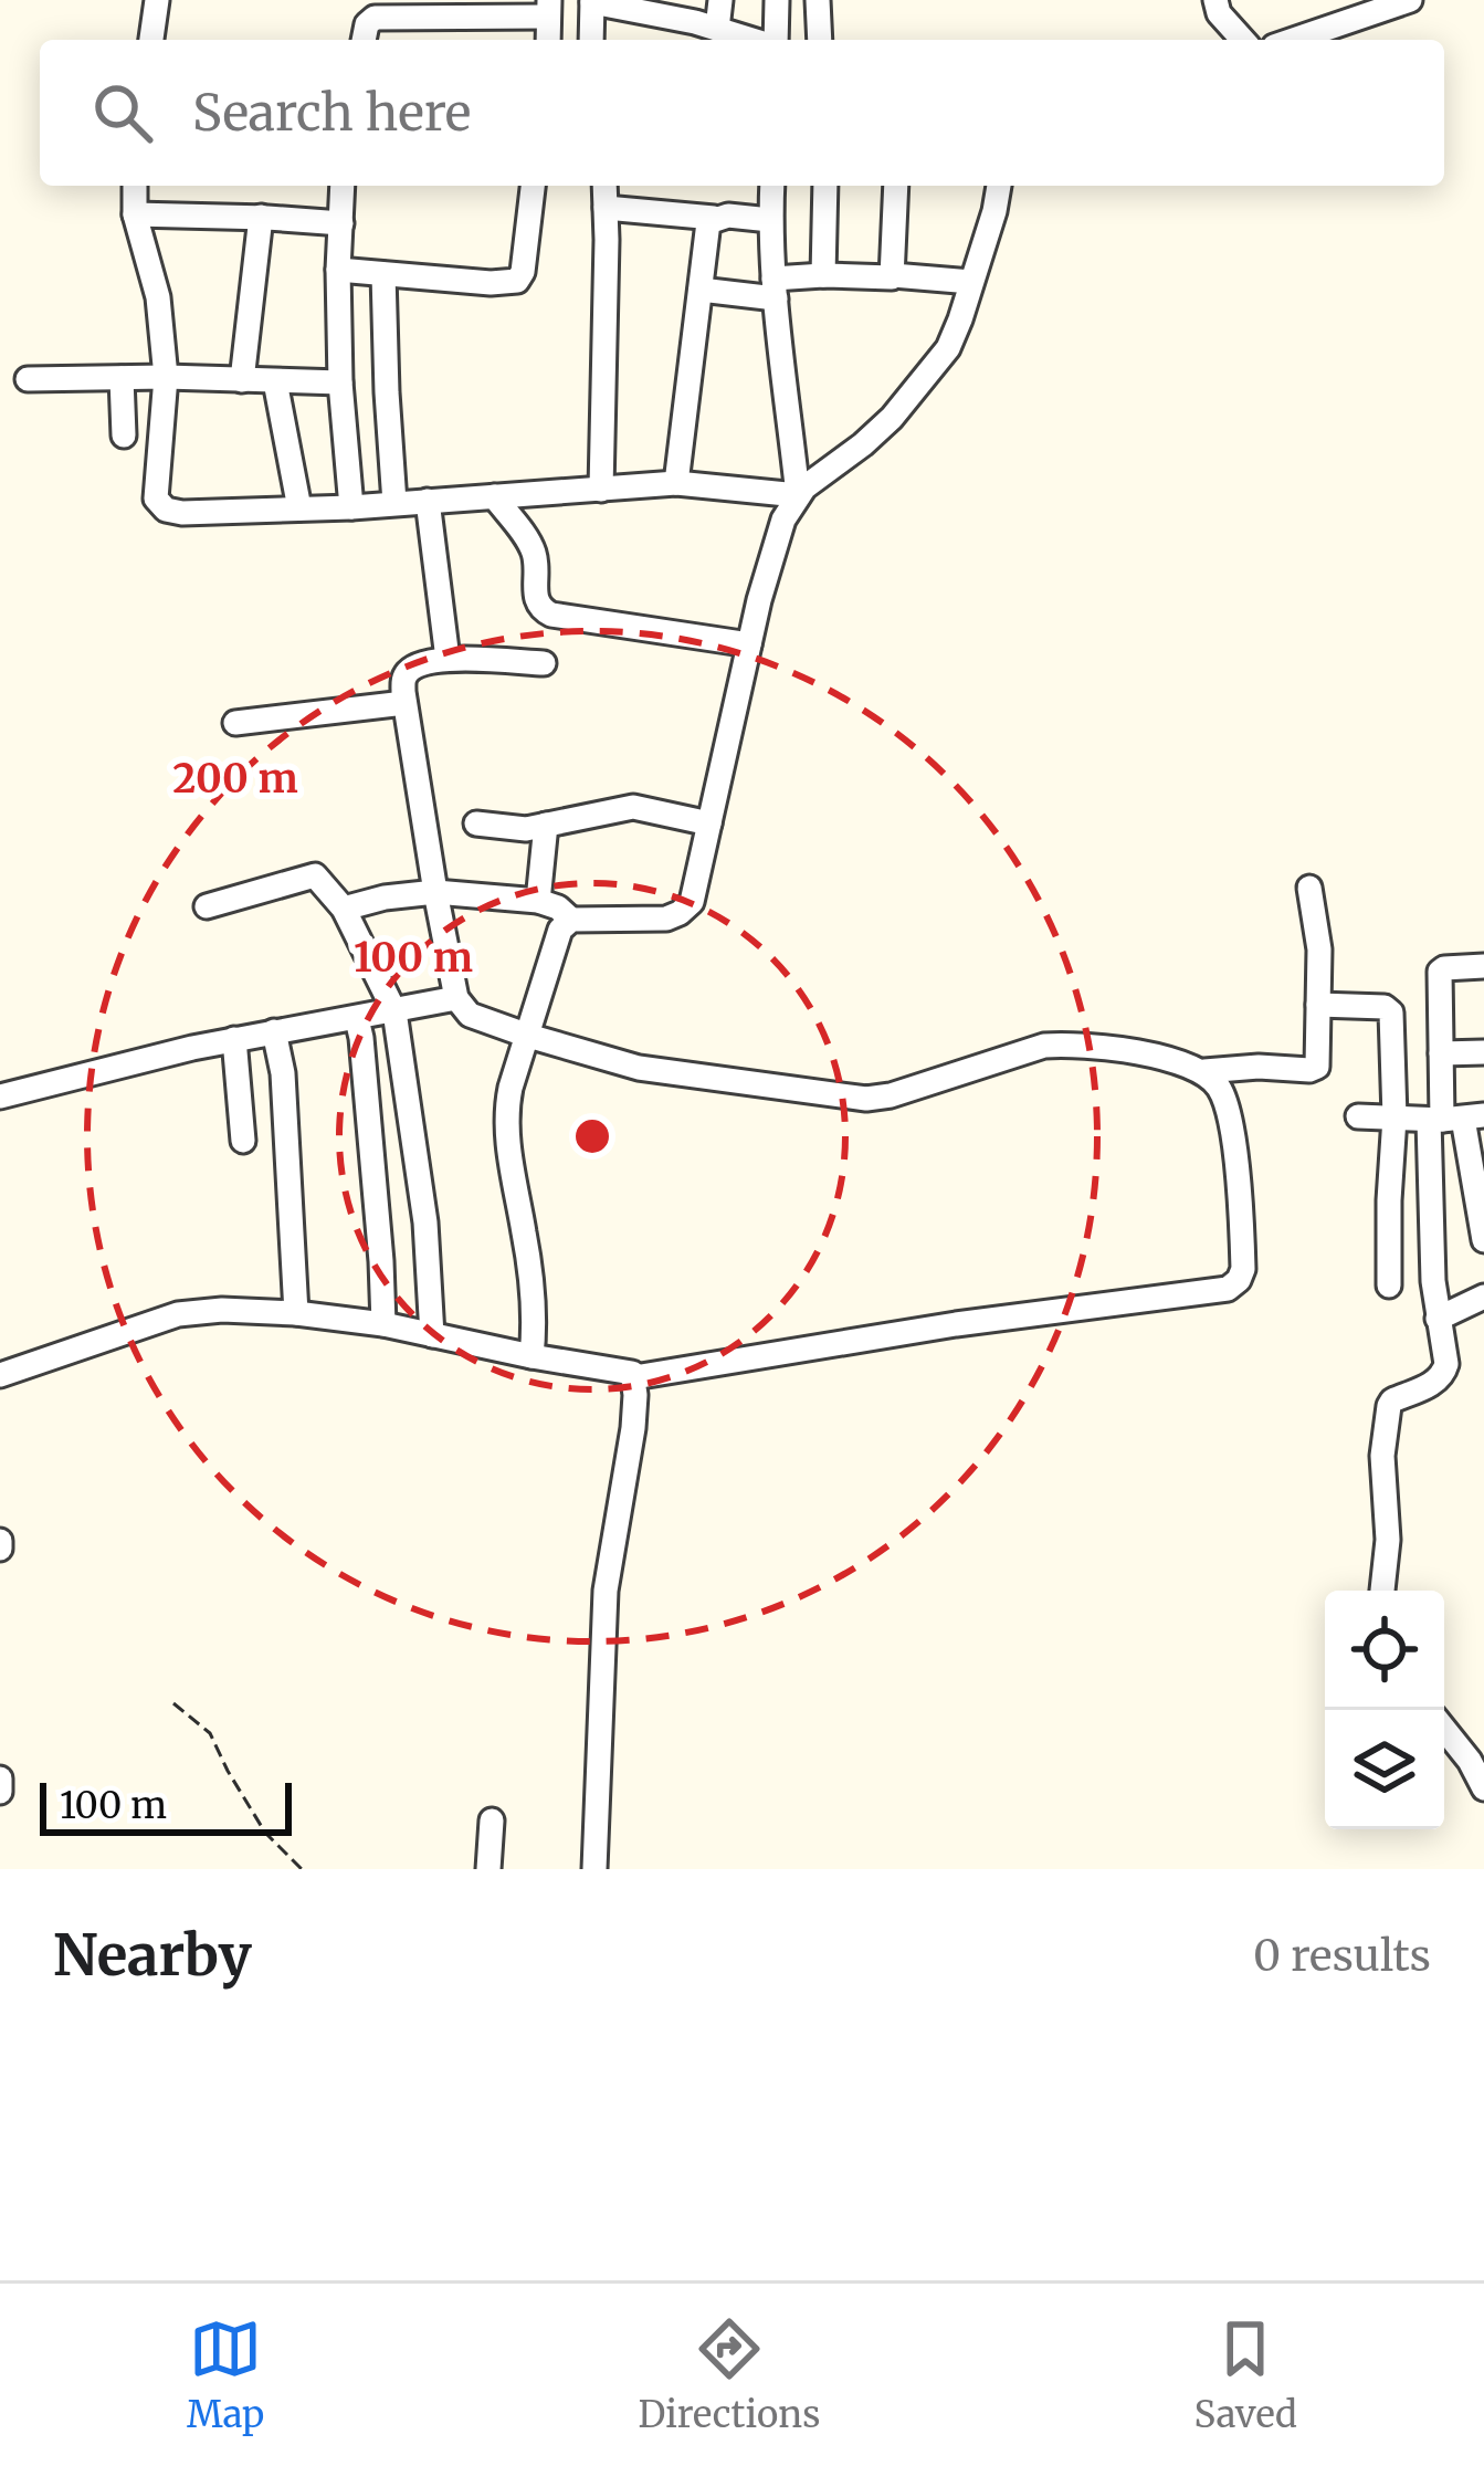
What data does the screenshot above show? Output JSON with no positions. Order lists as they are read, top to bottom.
{
  "scale_bar": "100 m",
  "page": {
    "search": "Search here",
    "scale": "100 m",
    "heading": ["Nearby", "0 results"],
    "nav": ["Map", "Directions", "Saved"]
  },
  "rings": ["200 m", "100 m"]
}
